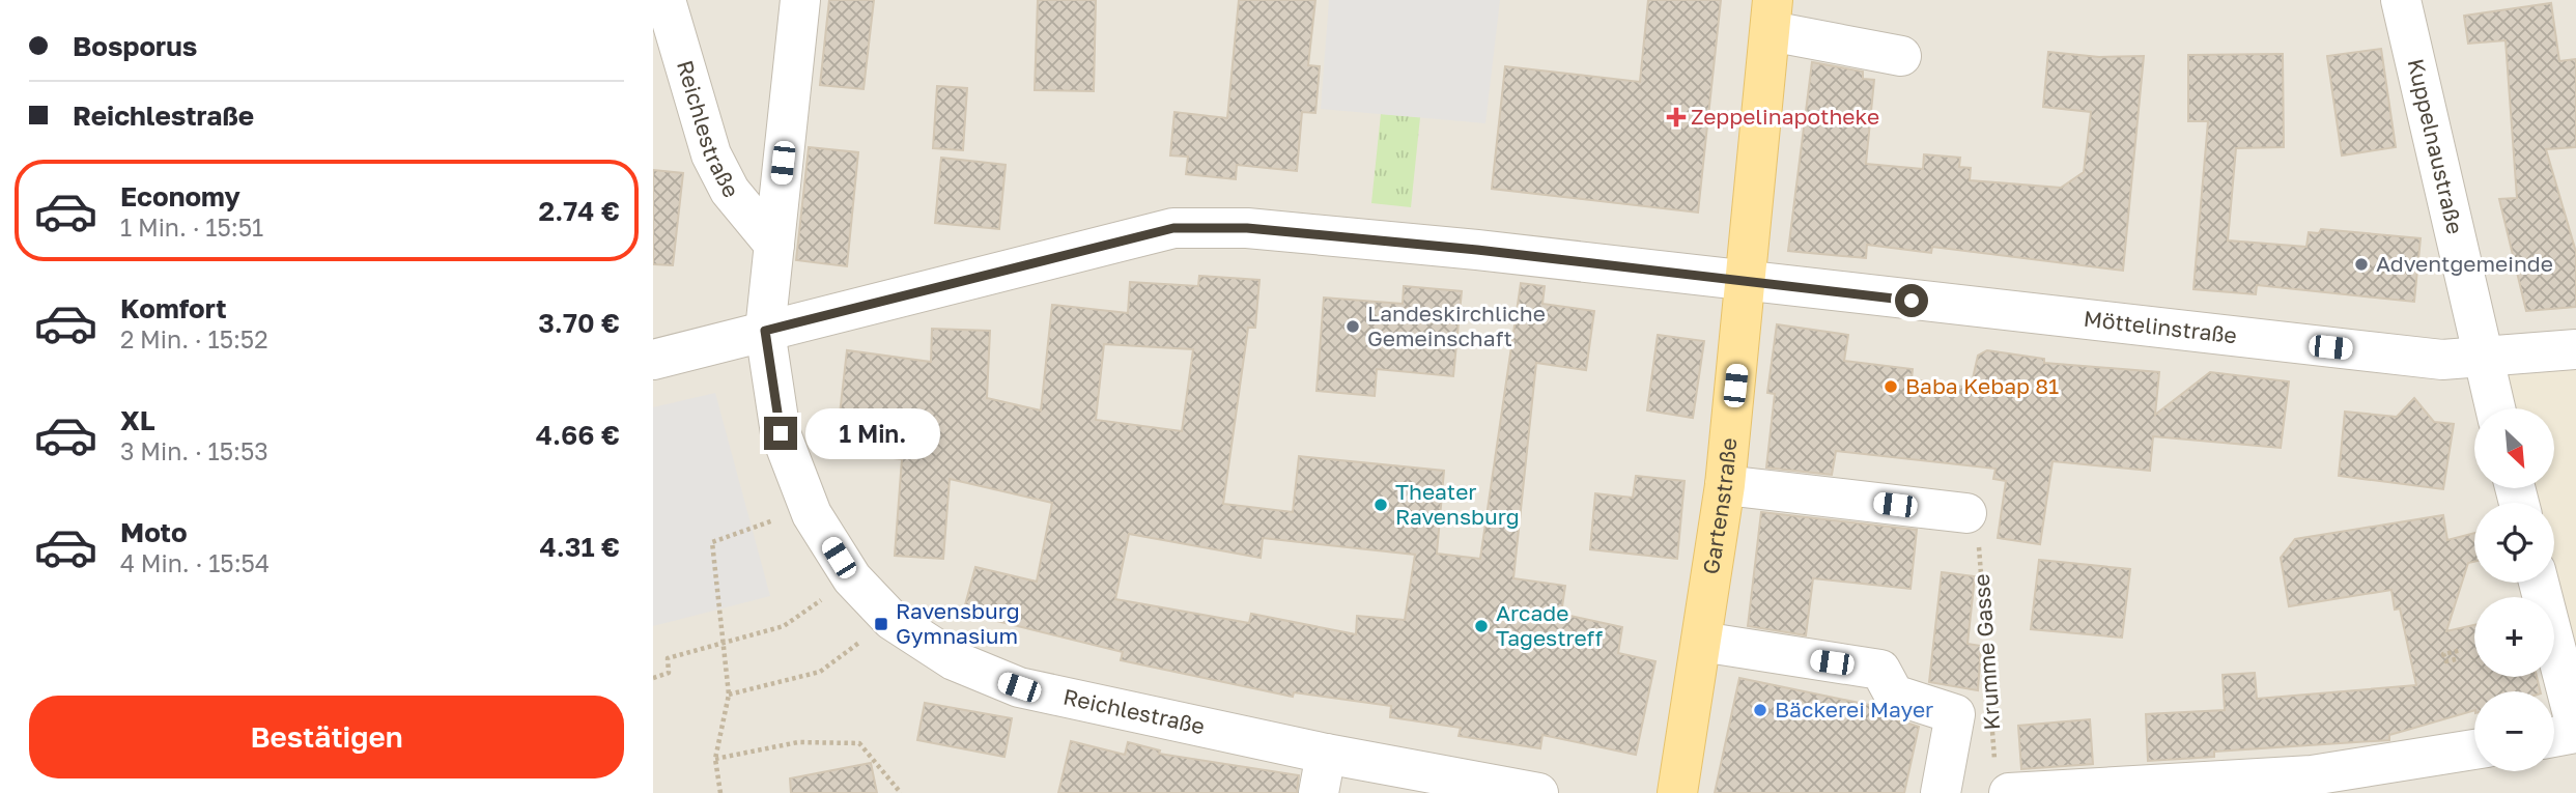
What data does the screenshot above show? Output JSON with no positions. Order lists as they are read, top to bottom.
{
  "streets": {
    "main road": ["Gartenstraße"],
    "street": ["Reichlestraße", "Kuppelnaustraße", "Möttelinstraße"],
    "path": ["Krumme Gasse"]
  },
  "crossings": [
    ["Reichlestraße", "Möttelinstraße"],
    ["Kuppelnaustraße", "Möttelinstraße"],
    ["Möttelinstraße", "Gartenstraße"]
  ],
  "places": {
    "health": ["Zeppelinapotheke"],
    "other": [
      "Adventgemeinde",
      "Landeskirchliche Gemeinschaft",
      "Baba Kebap 81",
      "Theater Ravensburg",
      "Arcade Tagestreff",
      "Bäckerei Mayer"
    ],
    "transit": ["Ravensburg Gymnasium"]
  },
  "north": "bottom right",
  "page": {
    "banner": ["Bosporus", "Reichlestraße"],
    "list": [
      {
        "name": "Economy",
        "note": "1 Min. · 15:51",
        "value": "2.74 €"
      },
      {
        "name": "Komfort",
        "note": "2 Min. · 15:52",
        "value": "3.70 €"
      },
      {
        "name": "XL",
        "note": "3 Min. · 15:53",
        "value": "4.66 €"
      },
      {
        "name": "Moto",
        "note": "4 Min. · 15:54",
        "value": "4.31 €"
      }
    ],
    "map_buttons": ["+", "−"],
    "bubble": "1 Min.",
    "buttons": "Bestätigen"
  }
}
